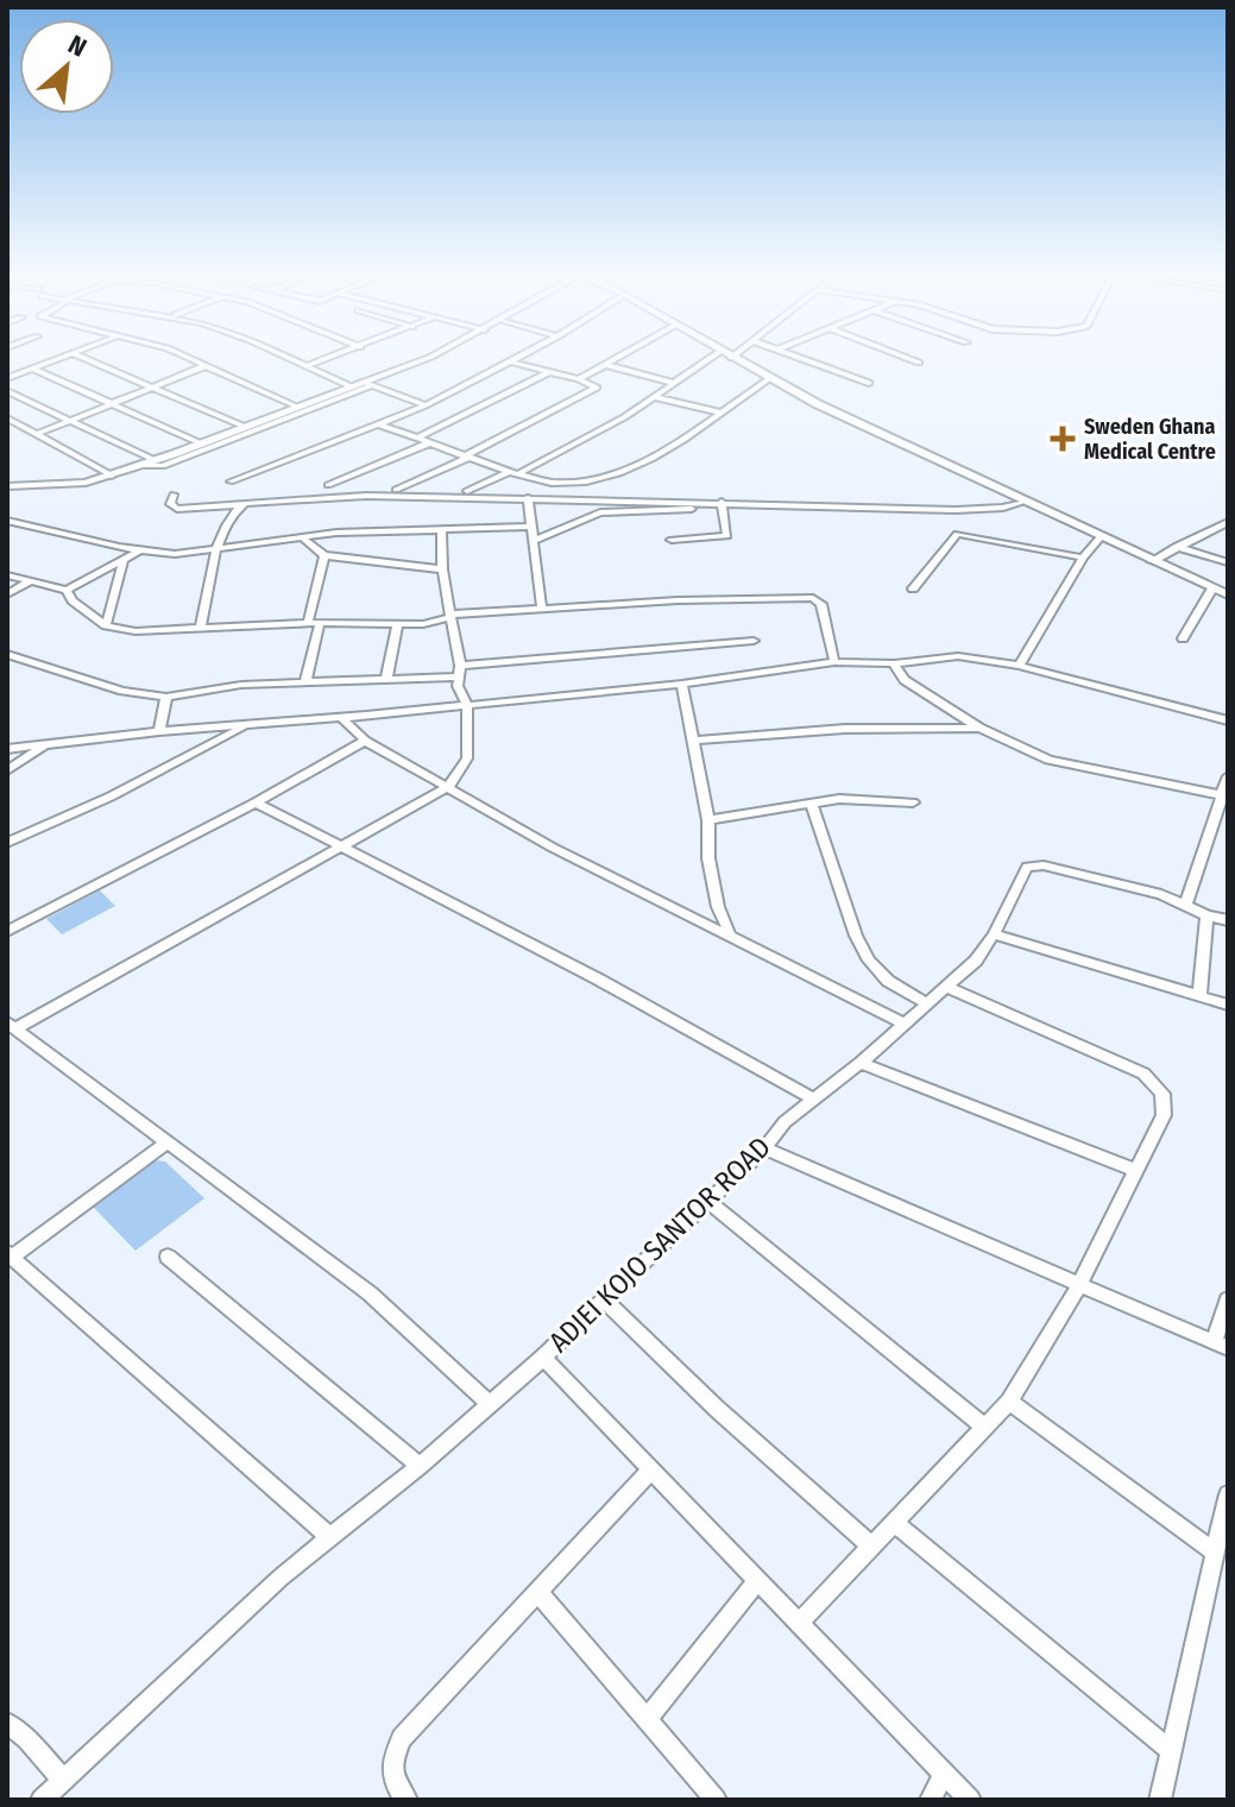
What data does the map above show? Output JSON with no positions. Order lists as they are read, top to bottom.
{
  "streets": {
    "street": ["ADJEI KOJO SANTOR ROAD"]
  },
  "places": {
    "health": ["Sweden Ghana Medical Centre"]
  },
  "north": "top right"
}
